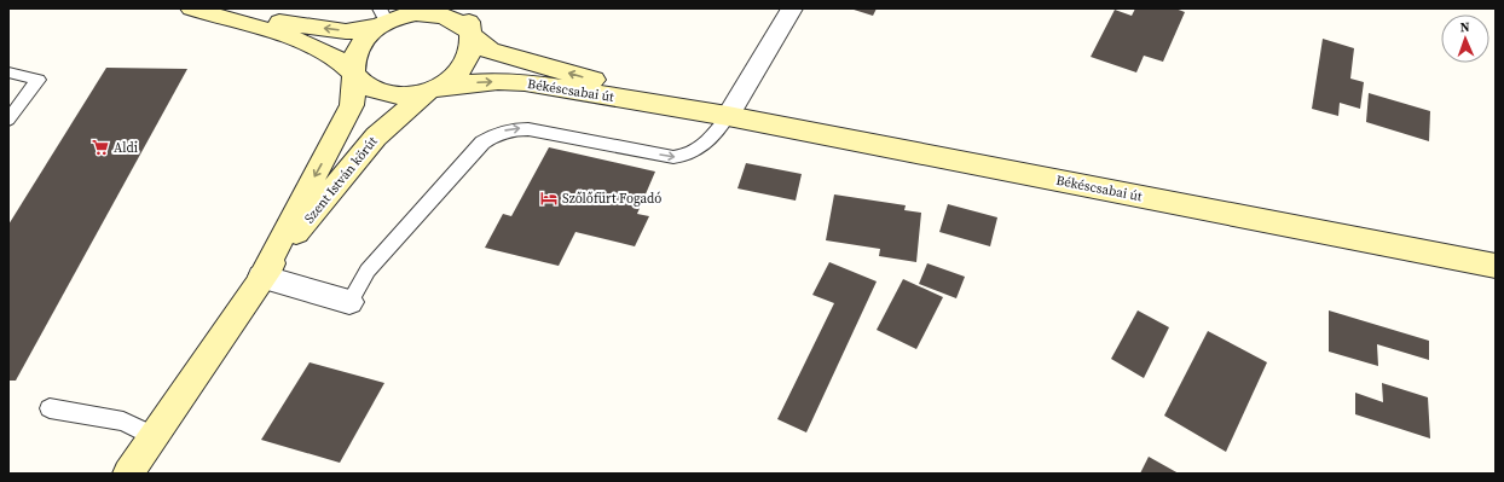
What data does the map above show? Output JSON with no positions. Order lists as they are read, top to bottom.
{
  "streets": {
    "street": ["Békéscsabai út", "Szent István körút"]
  },
  "crossings": [
    ["Békéscsabai út", "Szent István körút"]
  ],
  "places": {
    "supermarket": ["Aldi"],
    "hotel": ["Szőlőfürt Fogadó"]
  },
  "north": "top"
}
